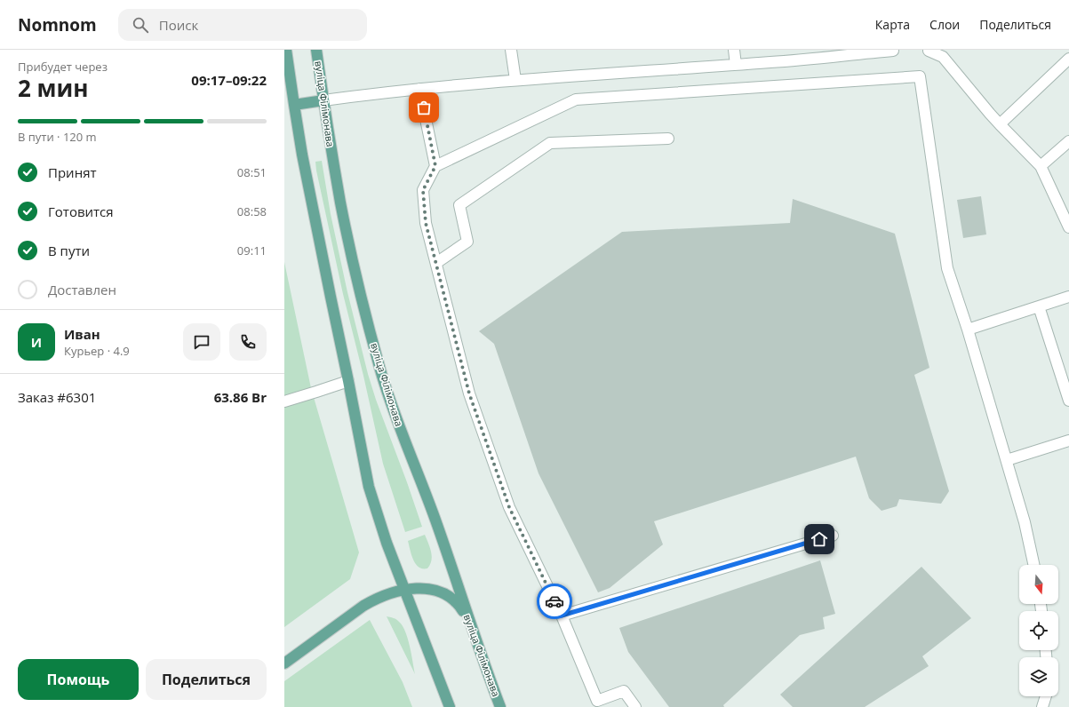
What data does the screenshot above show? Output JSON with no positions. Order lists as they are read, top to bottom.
{
  "streets": {
    "main road": ["вуліца Філімонава"]
  },
  "north": "bottom",
  "page": {
    "header": "Nomnom",
    "search": "Поиск",
    "nav": ["Карта", "Слои", "Поделиться"],
    "heading": ["2 мин", "Прибудет через", "09:17–09:22"],
    "panel": [
      "Иван",
      "Курьер · 4.9",
      "Заказ #6301",
      "63.86 Br"
    ],
    "bar": "В пути · 120 m",
    "list": [
      ["Принят", "08:51"],
      ["Готовится", "08:58"],
      ["В пути", "09:11"],
      "Доставлен"
    ],
    "round": "И",
    "buttons": ["Помощь", "Поделиться"]
  }
}
